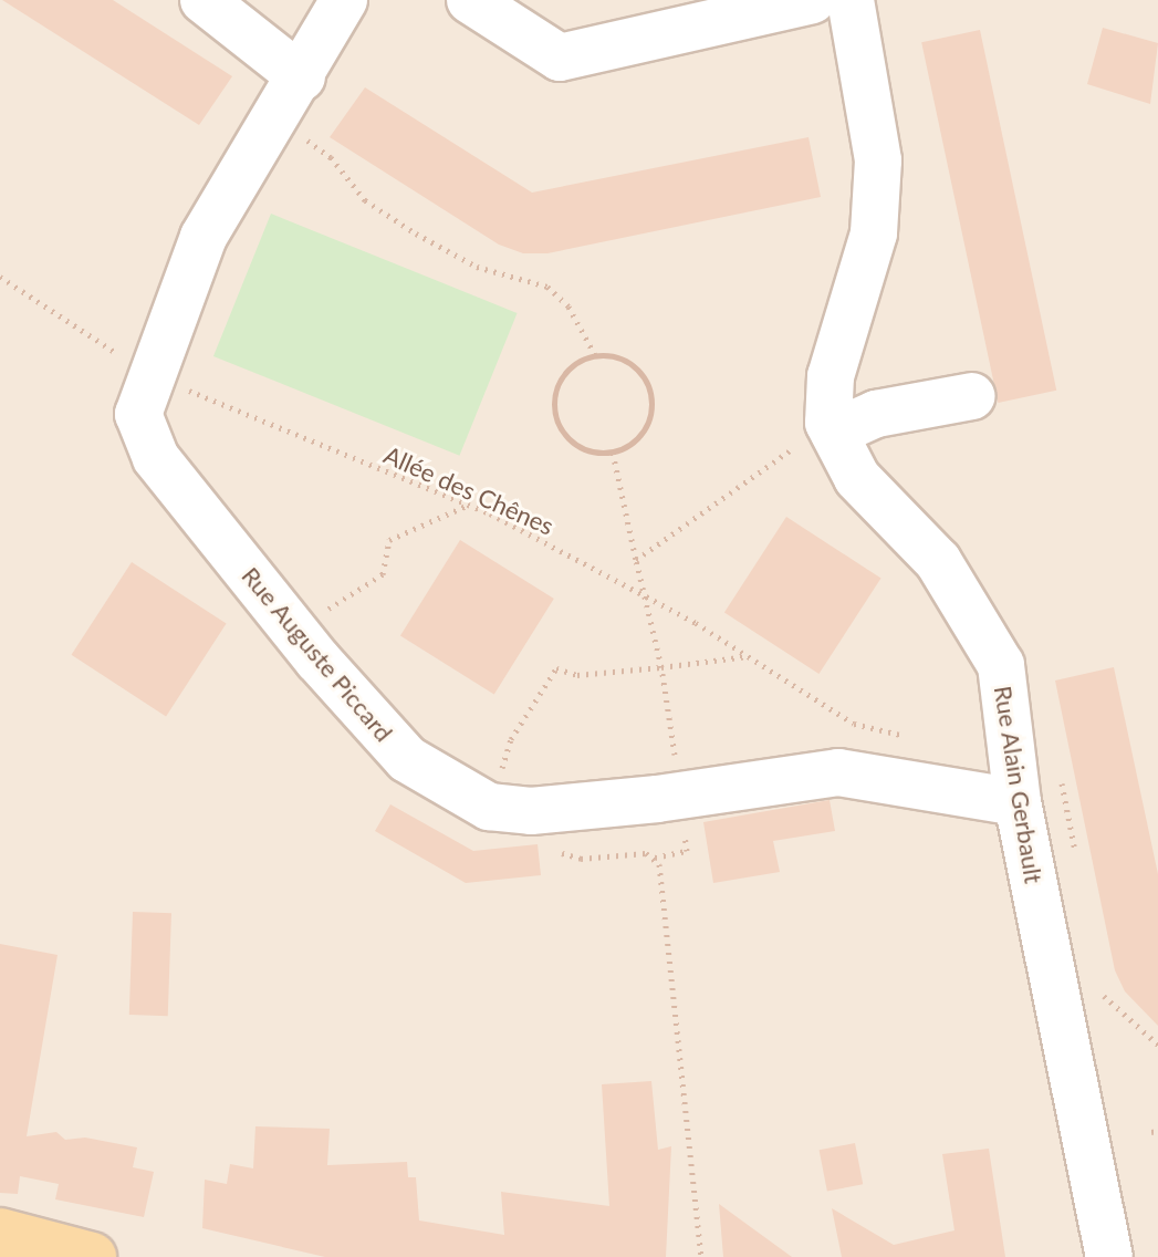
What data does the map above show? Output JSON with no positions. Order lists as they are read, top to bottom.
{
  "streets": {
    "street": ["Rue Auguste Piccard", "Rue Alain Gerbault"],
    "path": ["Allée des Chênes"]
  },
  "crossings": [
    ["Allée des Chênes", "Rue Auguste Piccard"],
    ["Rue Auguste Piccard", "Rue Alain Gerbault"]
  ]
}
